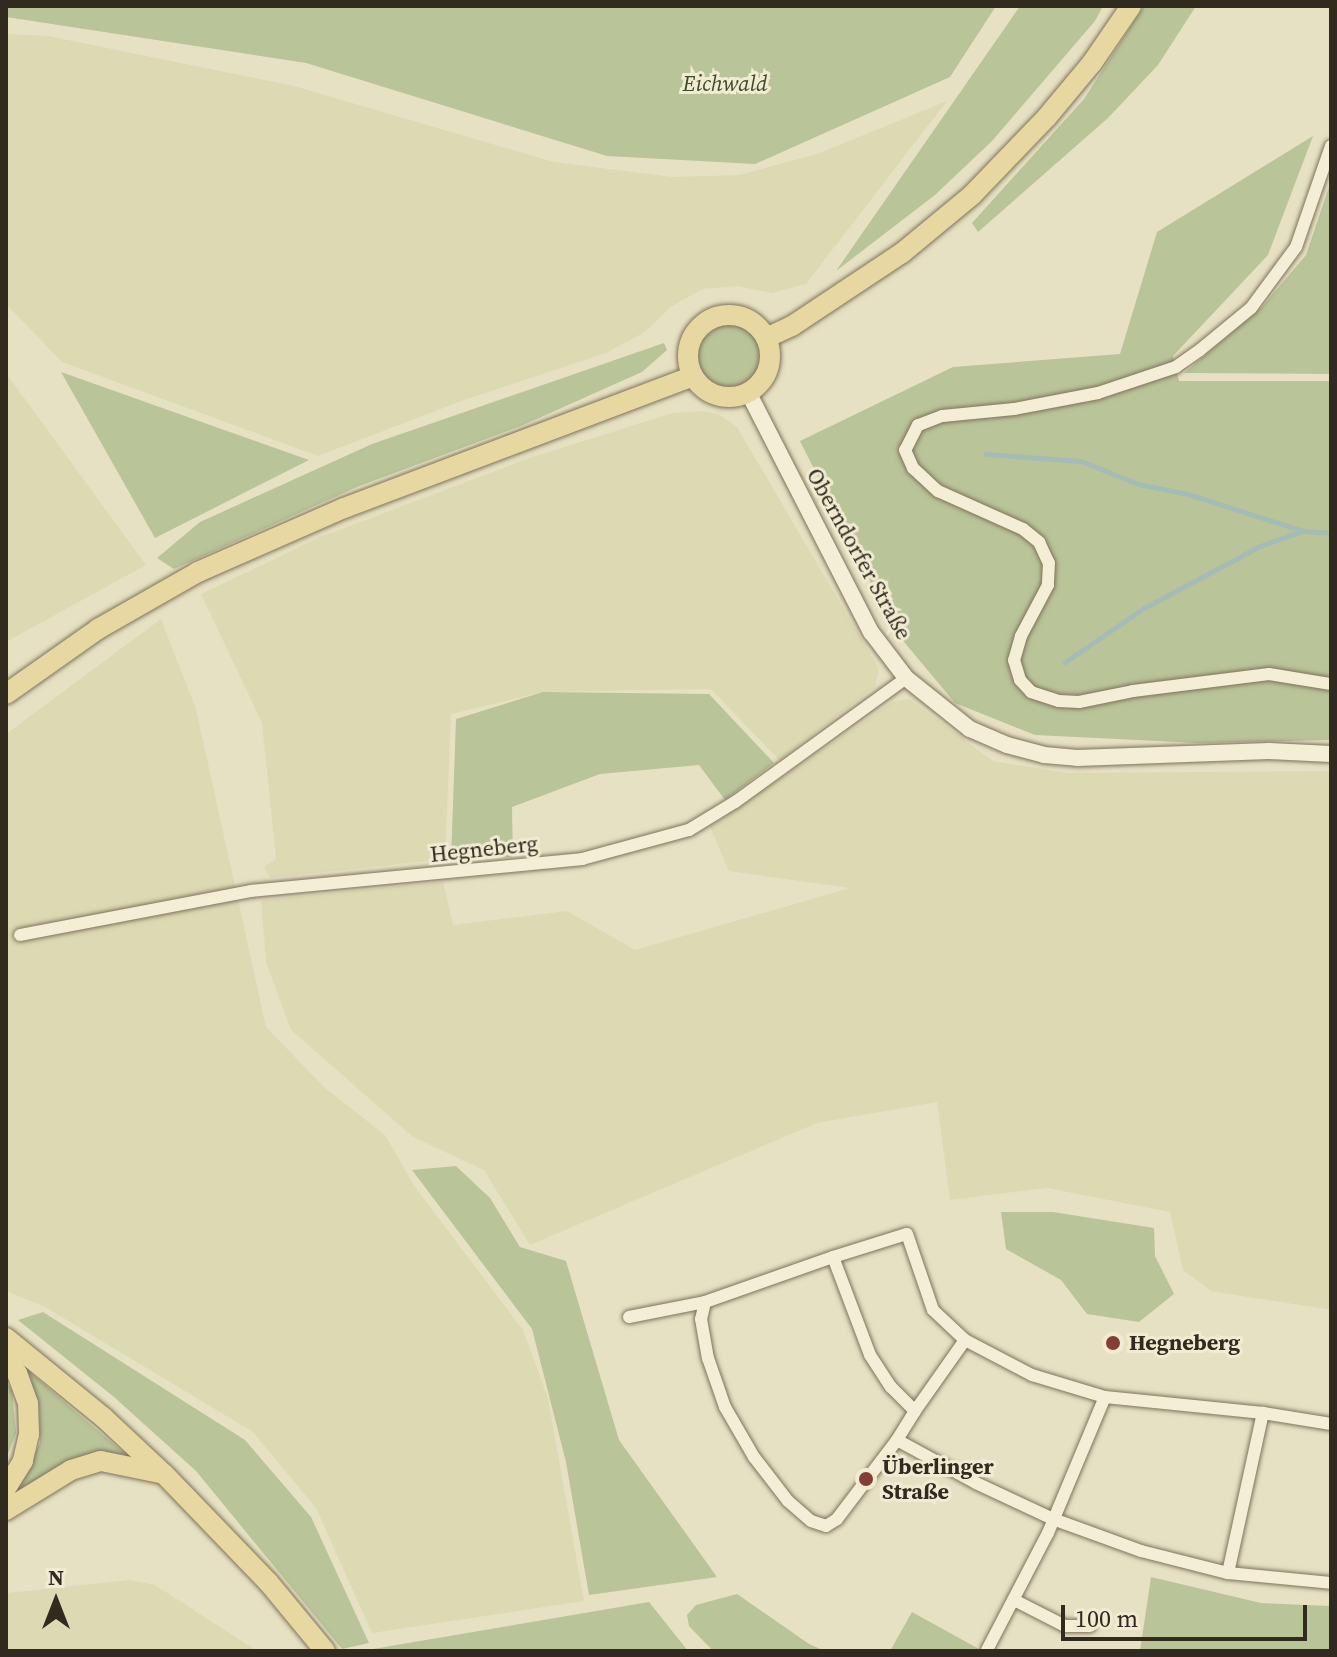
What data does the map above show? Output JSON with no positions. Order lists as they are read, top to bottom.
{
  "streets": {
    "street": ["Oberndorfer Straße", "Hegneberg"]
  },
  "crossings": [
    ["Oberndorfer Straße", "Hegneberg"]
  ],
  "parks": ["Eichwald"],
  "places": ["Hegneberg", "Überlinger Straße"],
  "scale_bar": "100 m",
  "north": "top"
}
